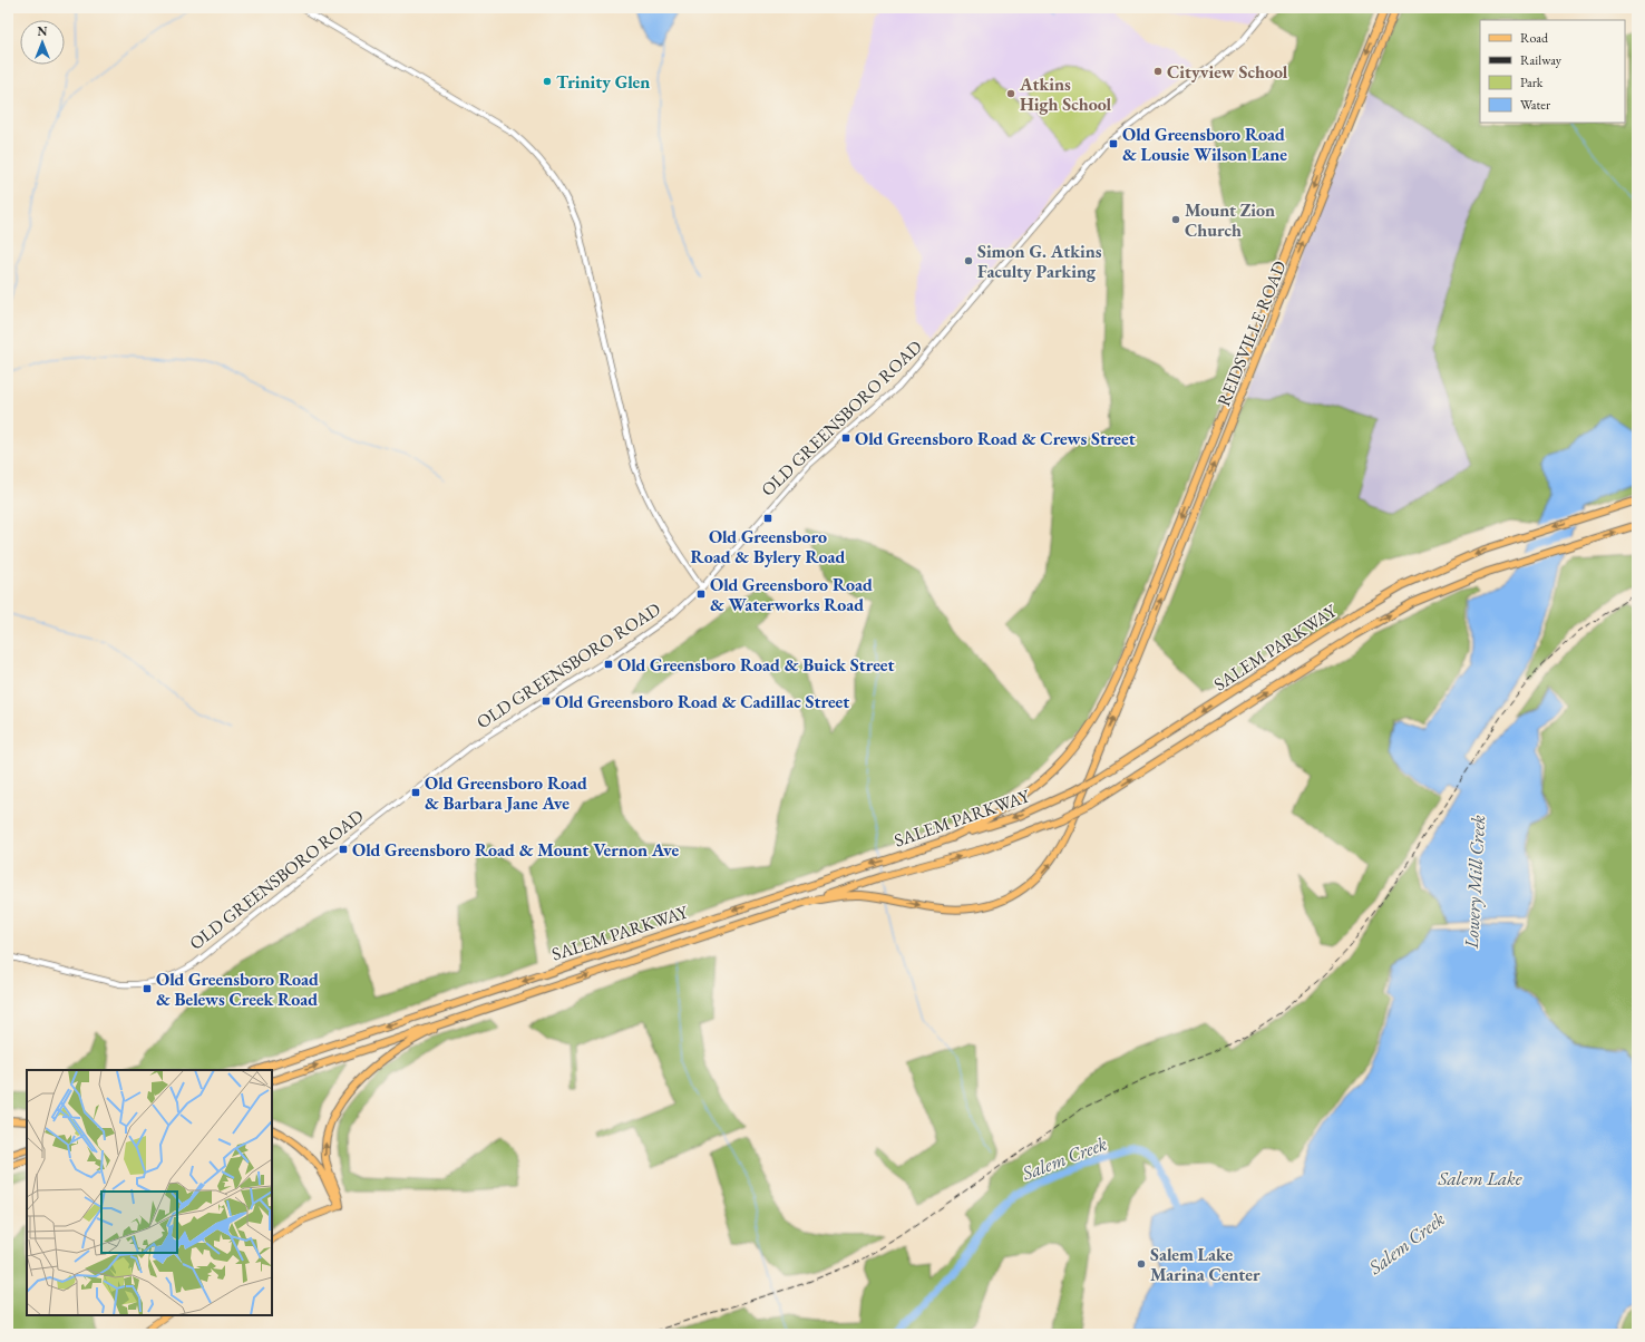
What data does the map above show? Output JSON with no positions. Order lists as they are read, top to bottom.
{
  "streets": {
    "highway": ["REIDSVILLE ROAD", "SALEM PARKWAY"],
    "street": ["OLD GREENSBORO ROAD"]
  },
  "crossings": [
    ["REIDSVILLE ROAD", "SALEM PARKWAY"]
  ],
  "water": ["Lowery Mill Creek", "Salem Creek", "Salem Lake"],
  "places": {
    "other": [
      "Cityview School",
      "Trinity Glen",
      "Atkins High School",
      "Mount Zion Church",
      "Simon G. Atkins Faculty Parking",
      "Salem Lake Marina Center"
    ],
    "transit": [
      "Old Greensboro Road & Lousie Wilson Lane",
      "Old Greensboro Road & Crews Street",
      "Old Greensboro Road & Bylery Road",
      "Old Greensboro Road & Waterworks Road",
      "Old Greensboro Road & Buick Street",
      "Old Greensboro Road & Cadillac Street",
      "Old Greensboro Road & Barbara Jane Ave",
      "Old Greensboro Road & Mount Vernon Ave",
      "Old Greensboro Road & Belews Creek Road"
    ]
  },
  "legend": [
    "Road",
    "Railway",
    "Park",
    "Water"
  ],
  "north": "top"
}
